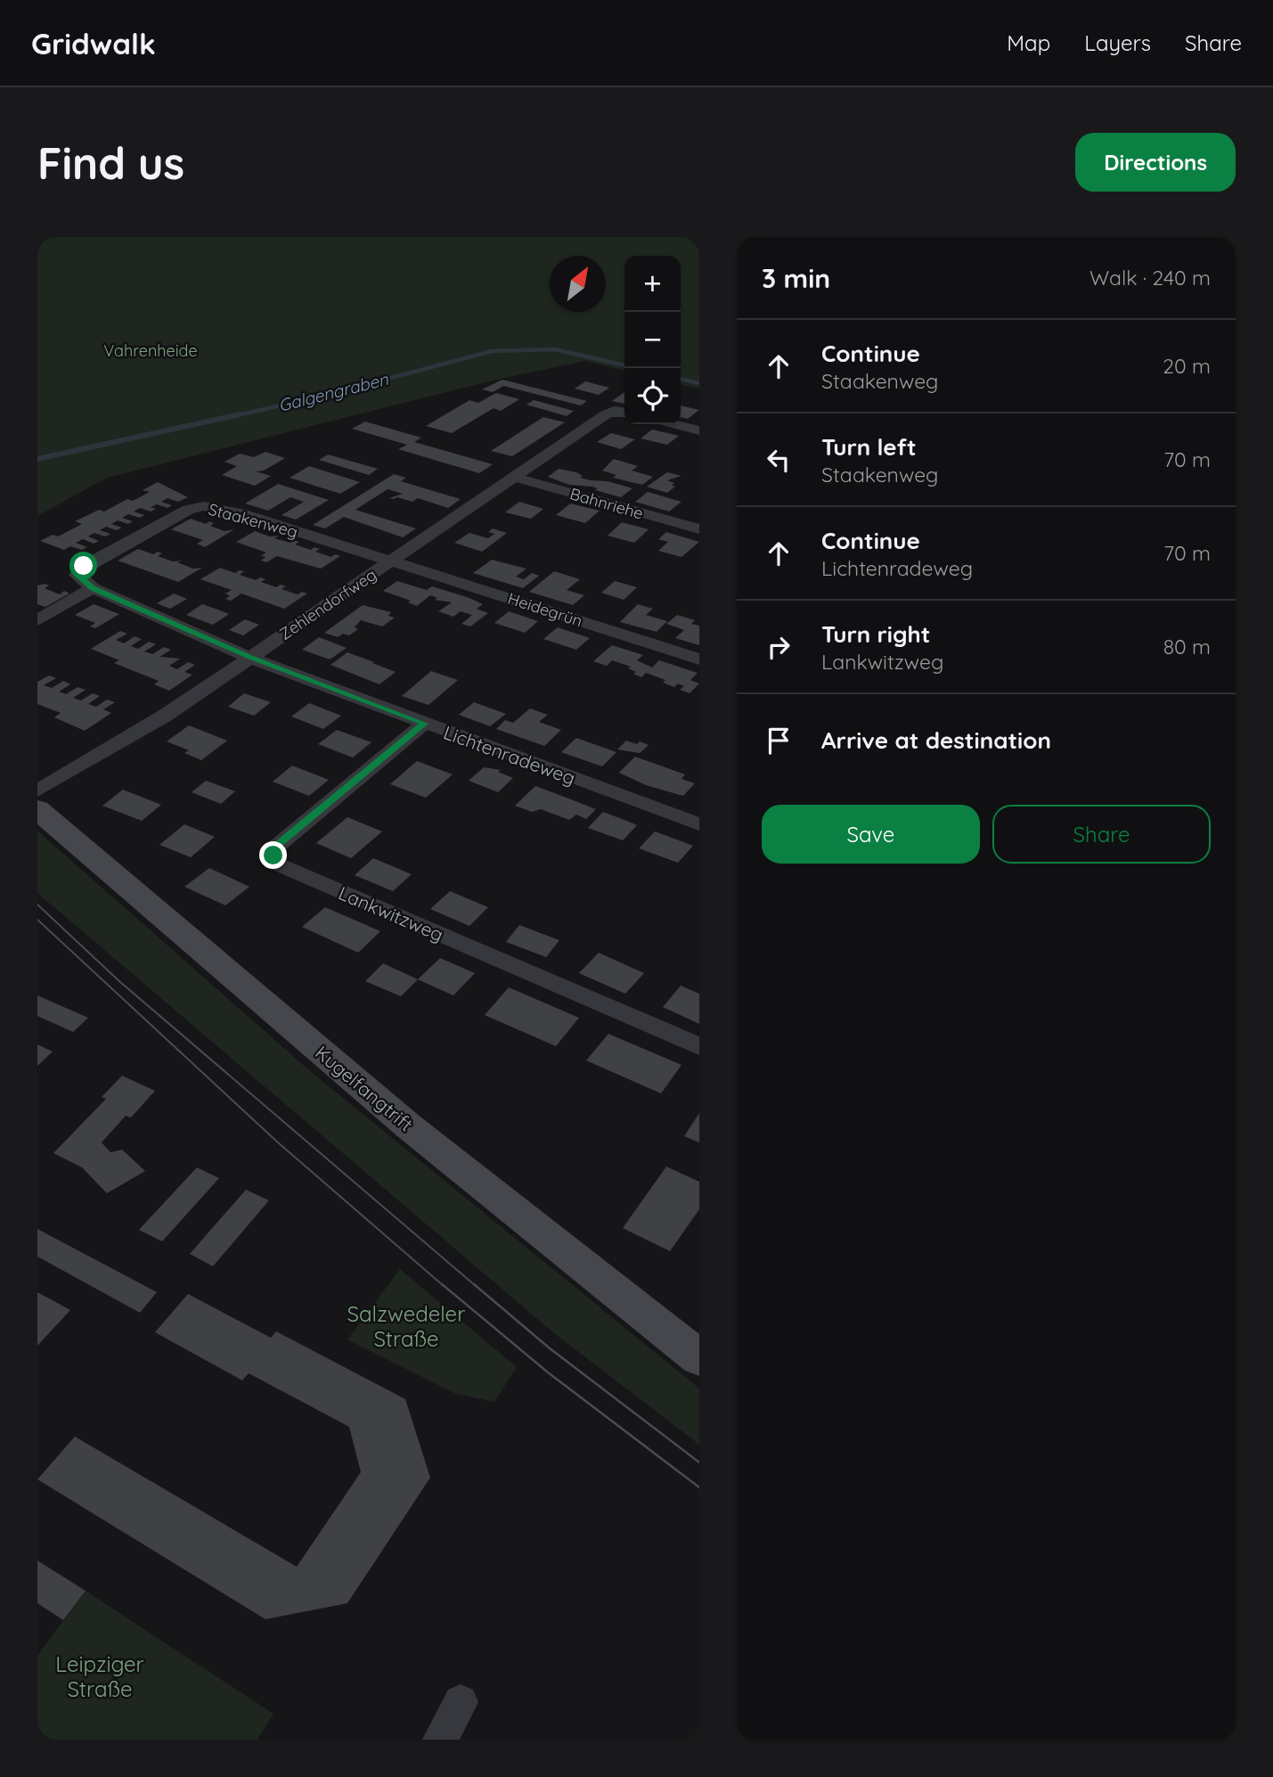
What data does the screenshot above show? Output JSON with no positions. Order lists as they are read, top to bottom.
{
  "streets": {
    "street": [
      "Bahnriehe",
      "Staakenweg",
      "Zehlendorfweg",
      "Heidegrün",
      "Lichtenradeweg",
      "Lankwitzweg",
      "Kugelfangtrift"
    ]
  },
  "crossings": [
    ["Bahnriehe", "Zehlendorfweg"],
    ["Staakenweg", "Zehlendorfweg"],
    ["Staakenweg", "Heidegrün"],
    ["Zehlendorfweg", "Heidegrün"],
    ["Zehlendorfweg", "Lichtenradeweg"],
    ["Lichtenradeweg", "Lankwitzweg"]
  ],
  "water": ["Galgengraben"],
  "parks": ["Vahrenheide", "Salzwedeler Straße", "Leipziger Straße"],
  "north": "top right",
  "page": {
    "header": "Gridwalk",
    "nav": ["Map", "Layers", "Share"],
    "buttons": [
      "Directions",
      ["Save", "Share"]
    ],
    "title": "Find us",
    "heading": ["3 min", "Walk · 240 m"],
    "map_buttons": ["+", "−"],
    "list": [
      ["Continue", "Staakenweg", "20 m"],
      ["Turn left", "Staakenweg", "70 m"],
      ["Continue", "Lichtenradeweg", "70 m"],
      ["Turn right", "Lankwitzweg", "80 m"],
      "Arrive at destination"
    ]
  }
}
